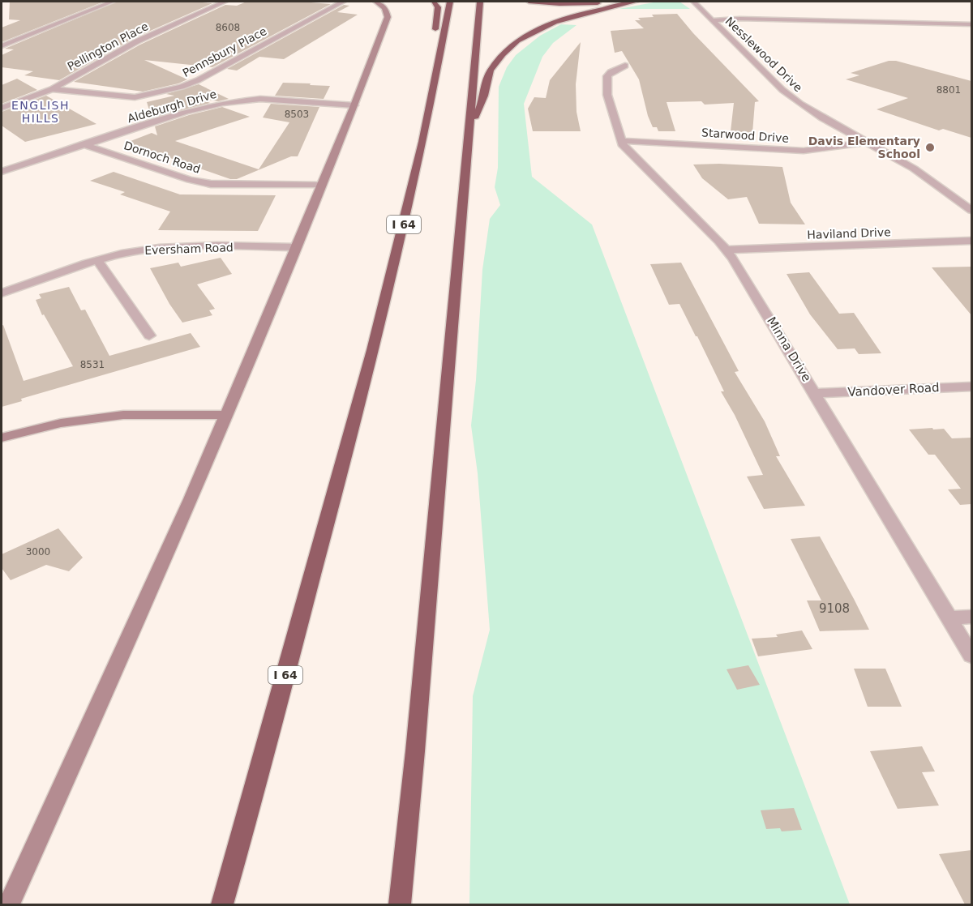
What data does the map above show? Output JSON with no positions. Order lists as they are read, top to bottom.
{
  "streets": {
    "highway": ["I 64"],
    "street": [
      "Pellington Place",
      "Pennsbury Place",
      "Nesslewood Drive",
      "Aldeburgh Drive",
      "Starwood Drive",
      "Dornoch Road",
      "Haviland Drive",
      "Eversham Road",
      "Minna Drive",
      "Vandover Road"
    ]
  },
  "crossings": [
    ["Pellington Place", "Pennsbury Place"],
    ["Nesslewood Drive", "Starwood Drive"],
    ["Aldeburgh Drive", "Dornoch Road"],
    ["Starwood Drive", "Minna Drive"],
    ["Haviland Drive", "Minna Drive"],
    ["Minna Drive", "Vandover Road"]
  ],
  "districts": ["ENGLISH HILLS"],
  "places": ["Davis Elementary School"],
  "house_numbers": [
    "8608",
    "8801",
    "8503",
    "8531",
    "3000",
    "9108"
  ]
}
